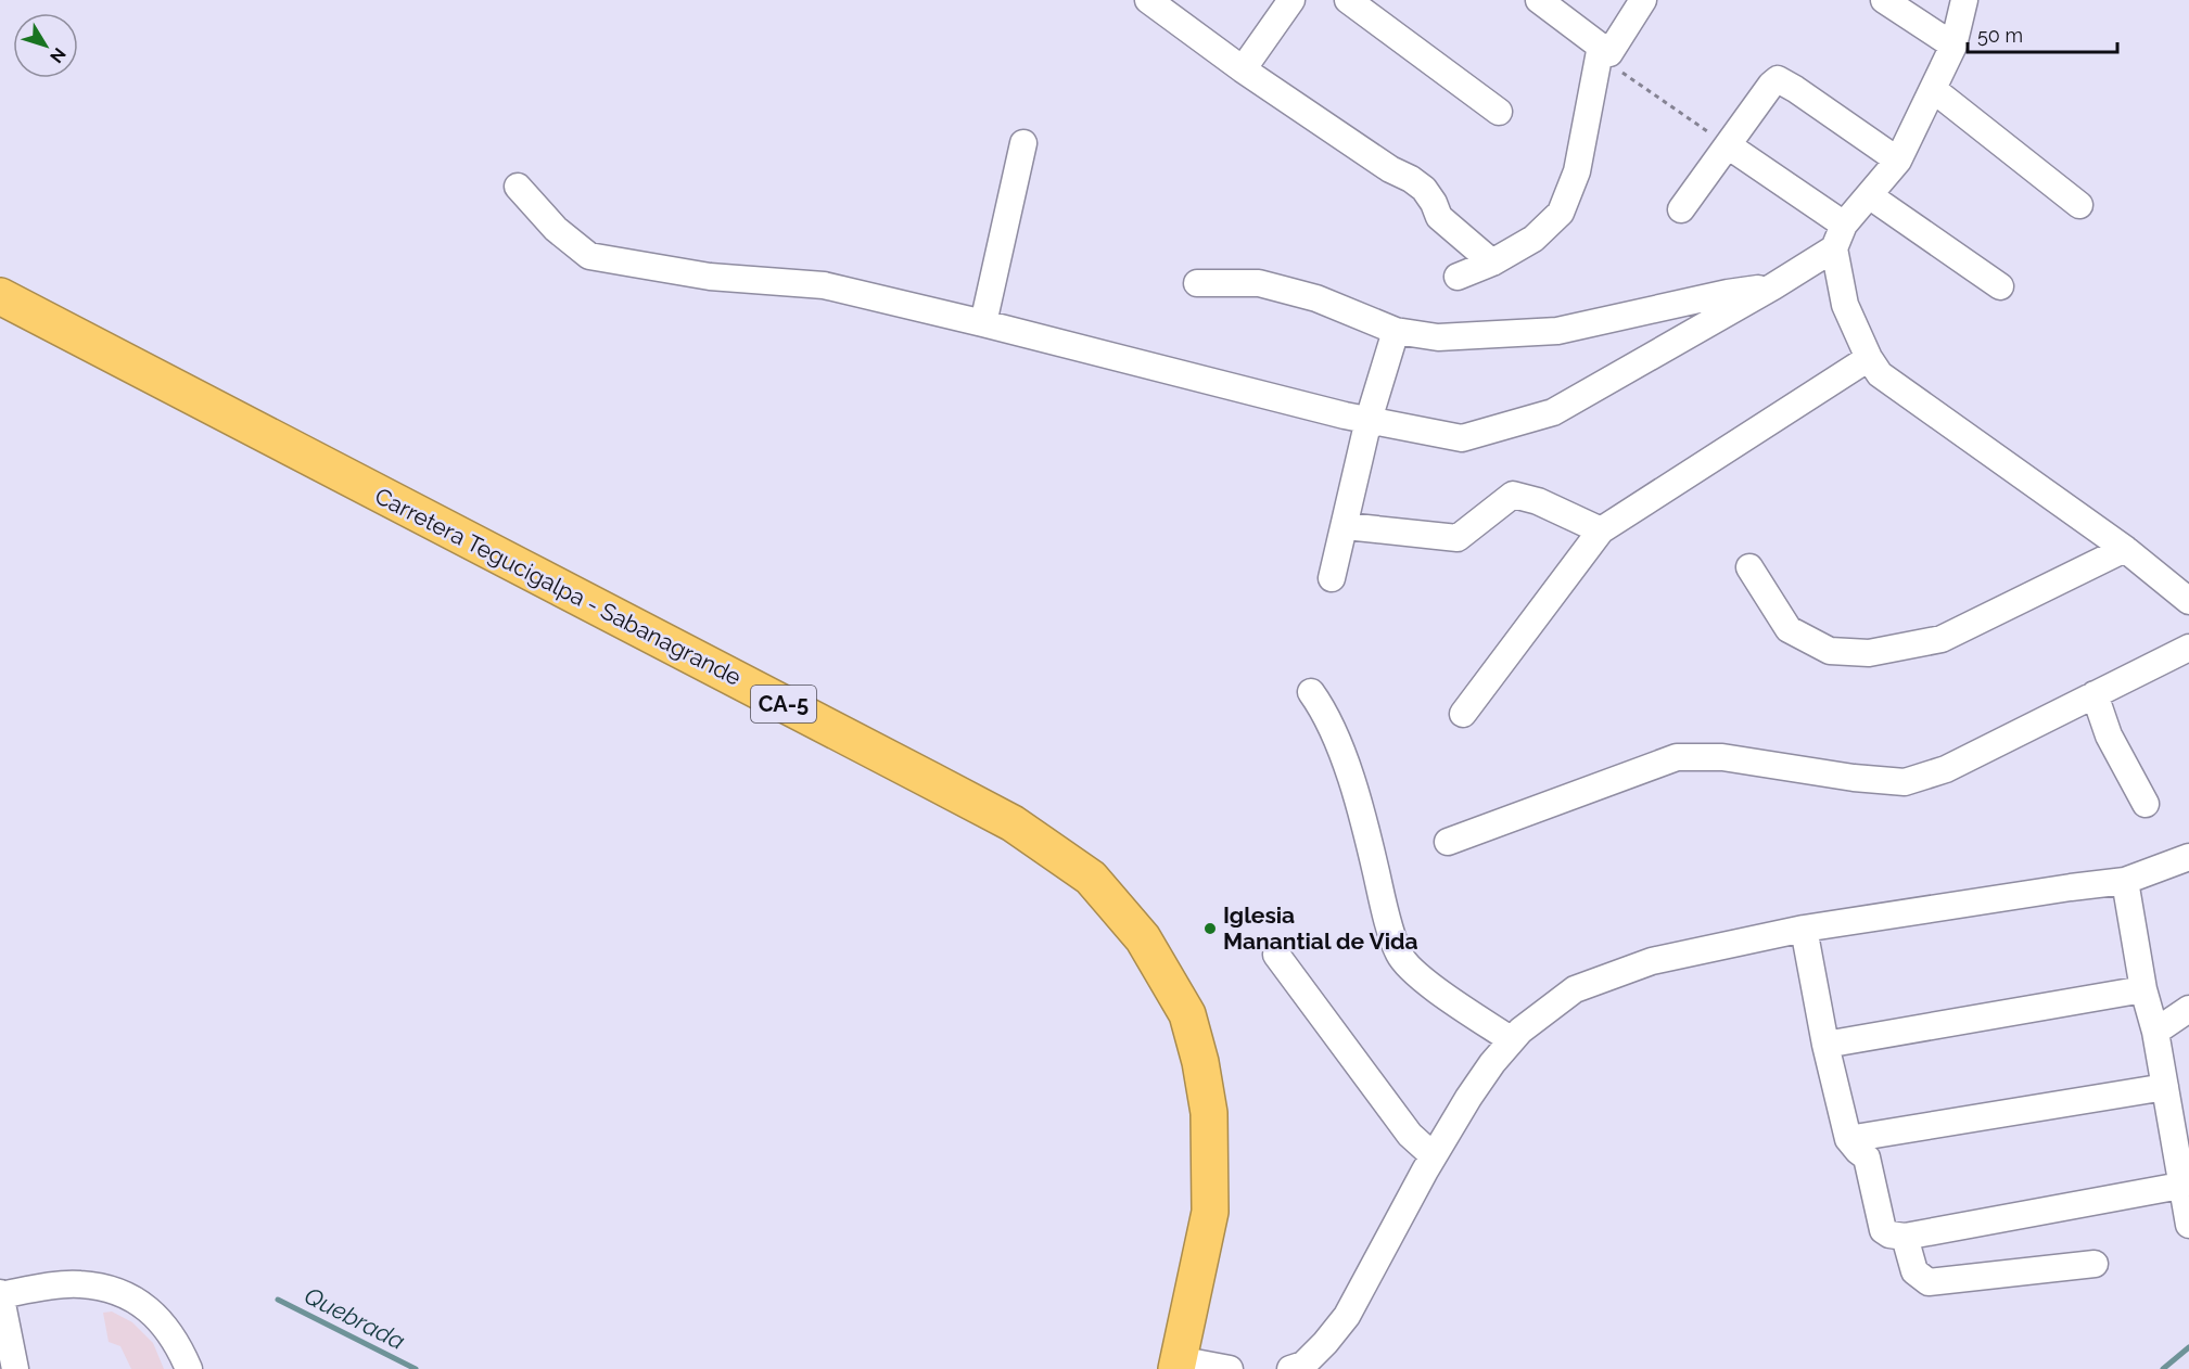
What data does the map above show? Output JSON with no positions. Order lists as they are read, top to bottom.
{
  "streets": {
    "highway": ["Carretera Tegucigalpa - Sabanagrande", "CA-5"]
  },
  "water": ["Quebrada"],
  "places": ["Iglesia Manantial de Vida"],
  "scale_bar": "50 m",
  "north": "bottom right"
}
